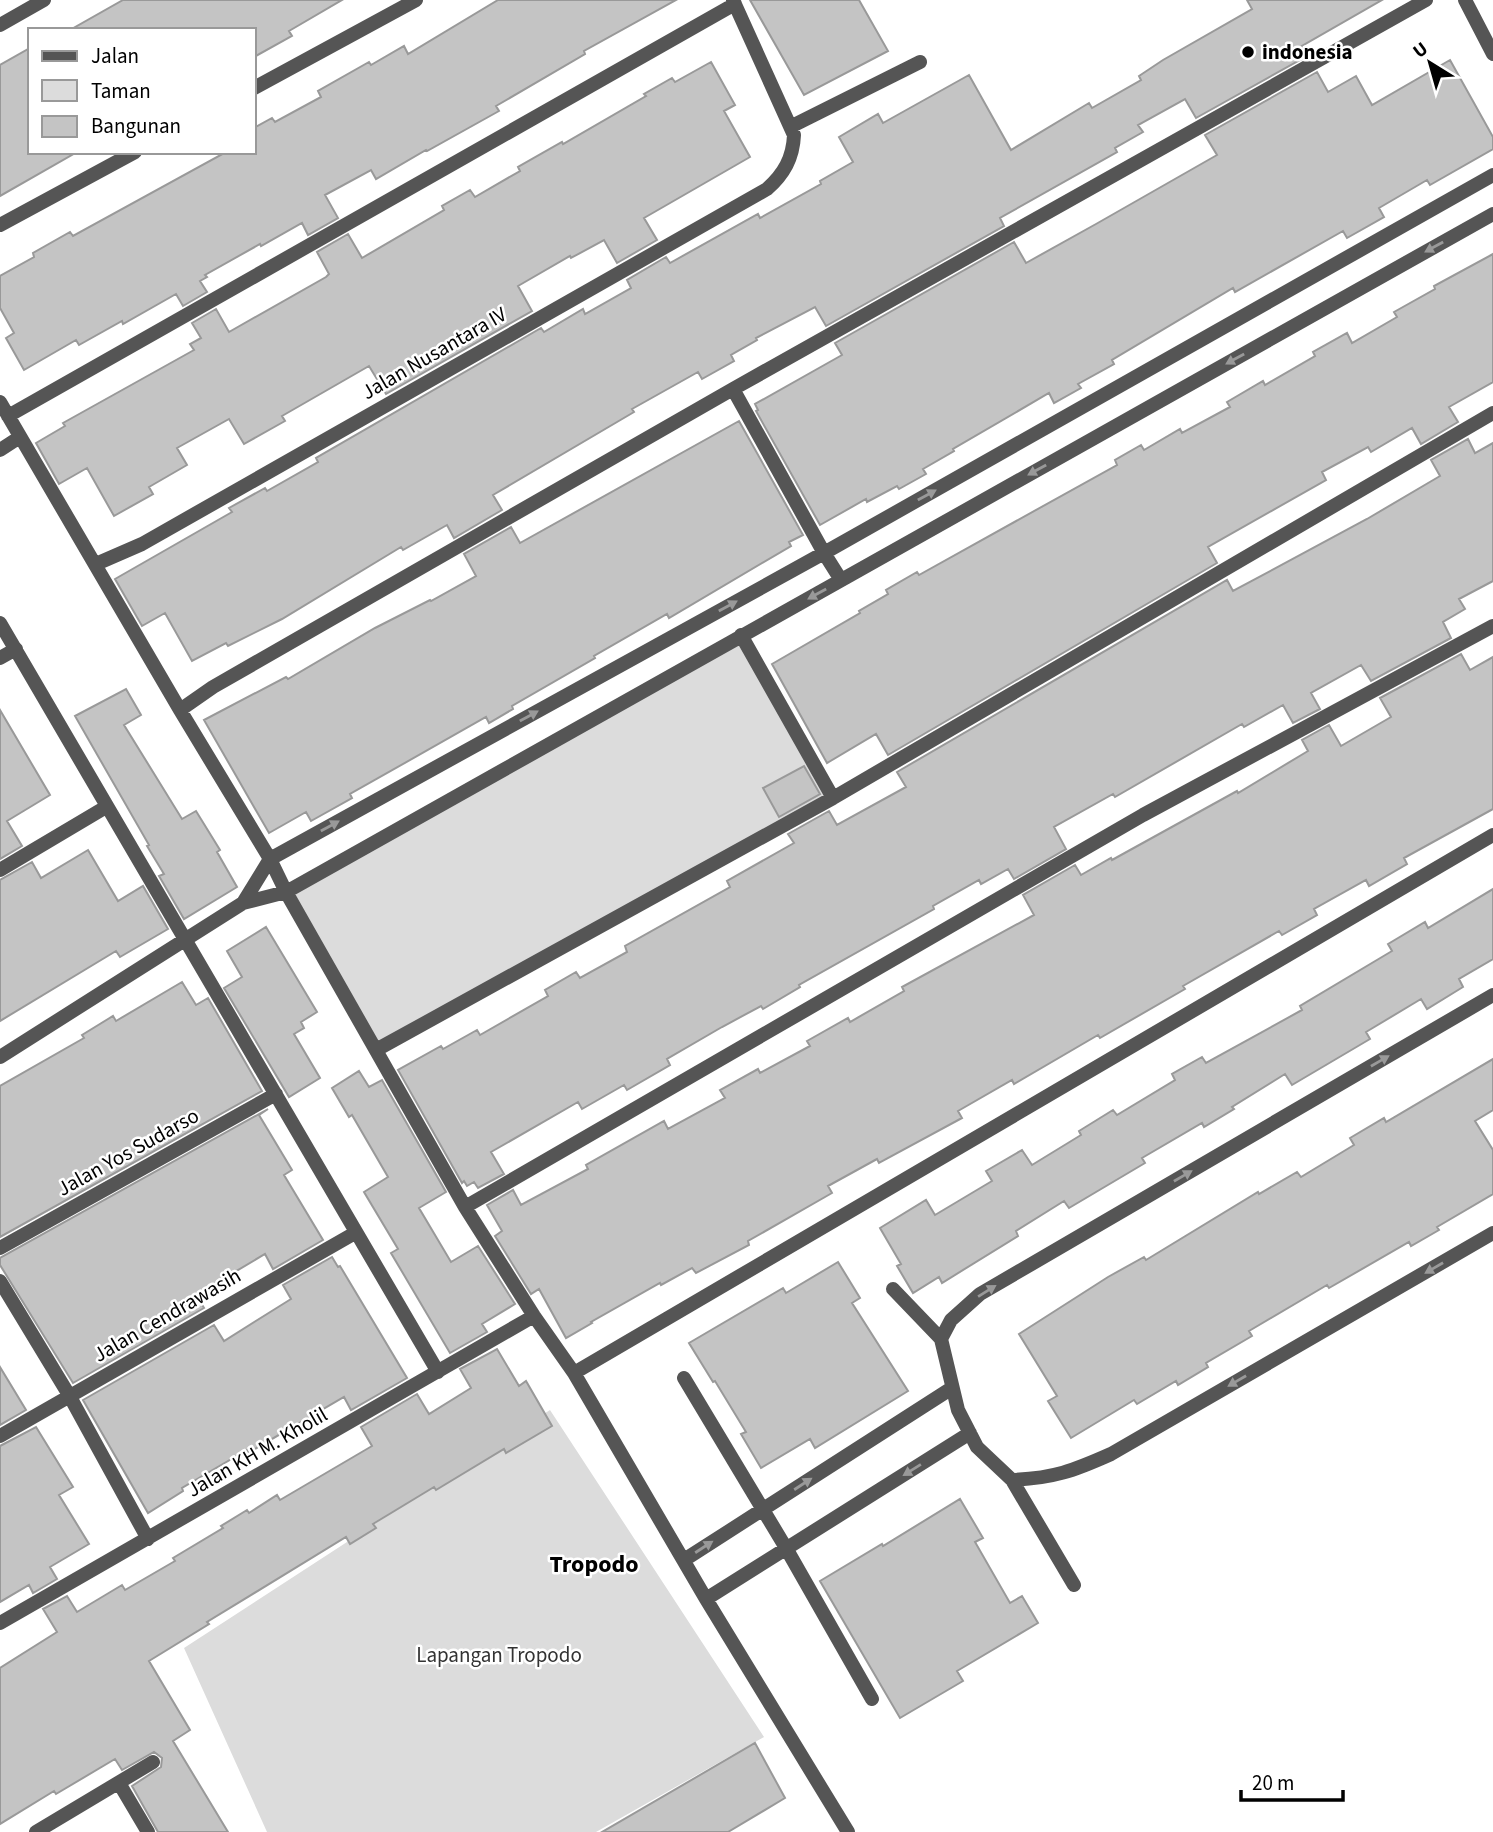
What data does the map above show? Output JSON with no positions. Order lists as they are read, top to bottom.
{
  "streets": {
    "street": [
      "Jalan Nusantara IV",
      "Jalan Yos Sudarso",
      "Jalan Cendrawasih",
      "Jalan KH M. Kholil"
    ]
  },
  "districts": ["Tropodo"],
  "parks": ["Lapangan Tropodo"],
  "places": ["indonesia"],
  "legend": ["Jalan", "Taman", "Bangunan"],
  "scale_bar": "20 m",
  "north": "top left"
}
